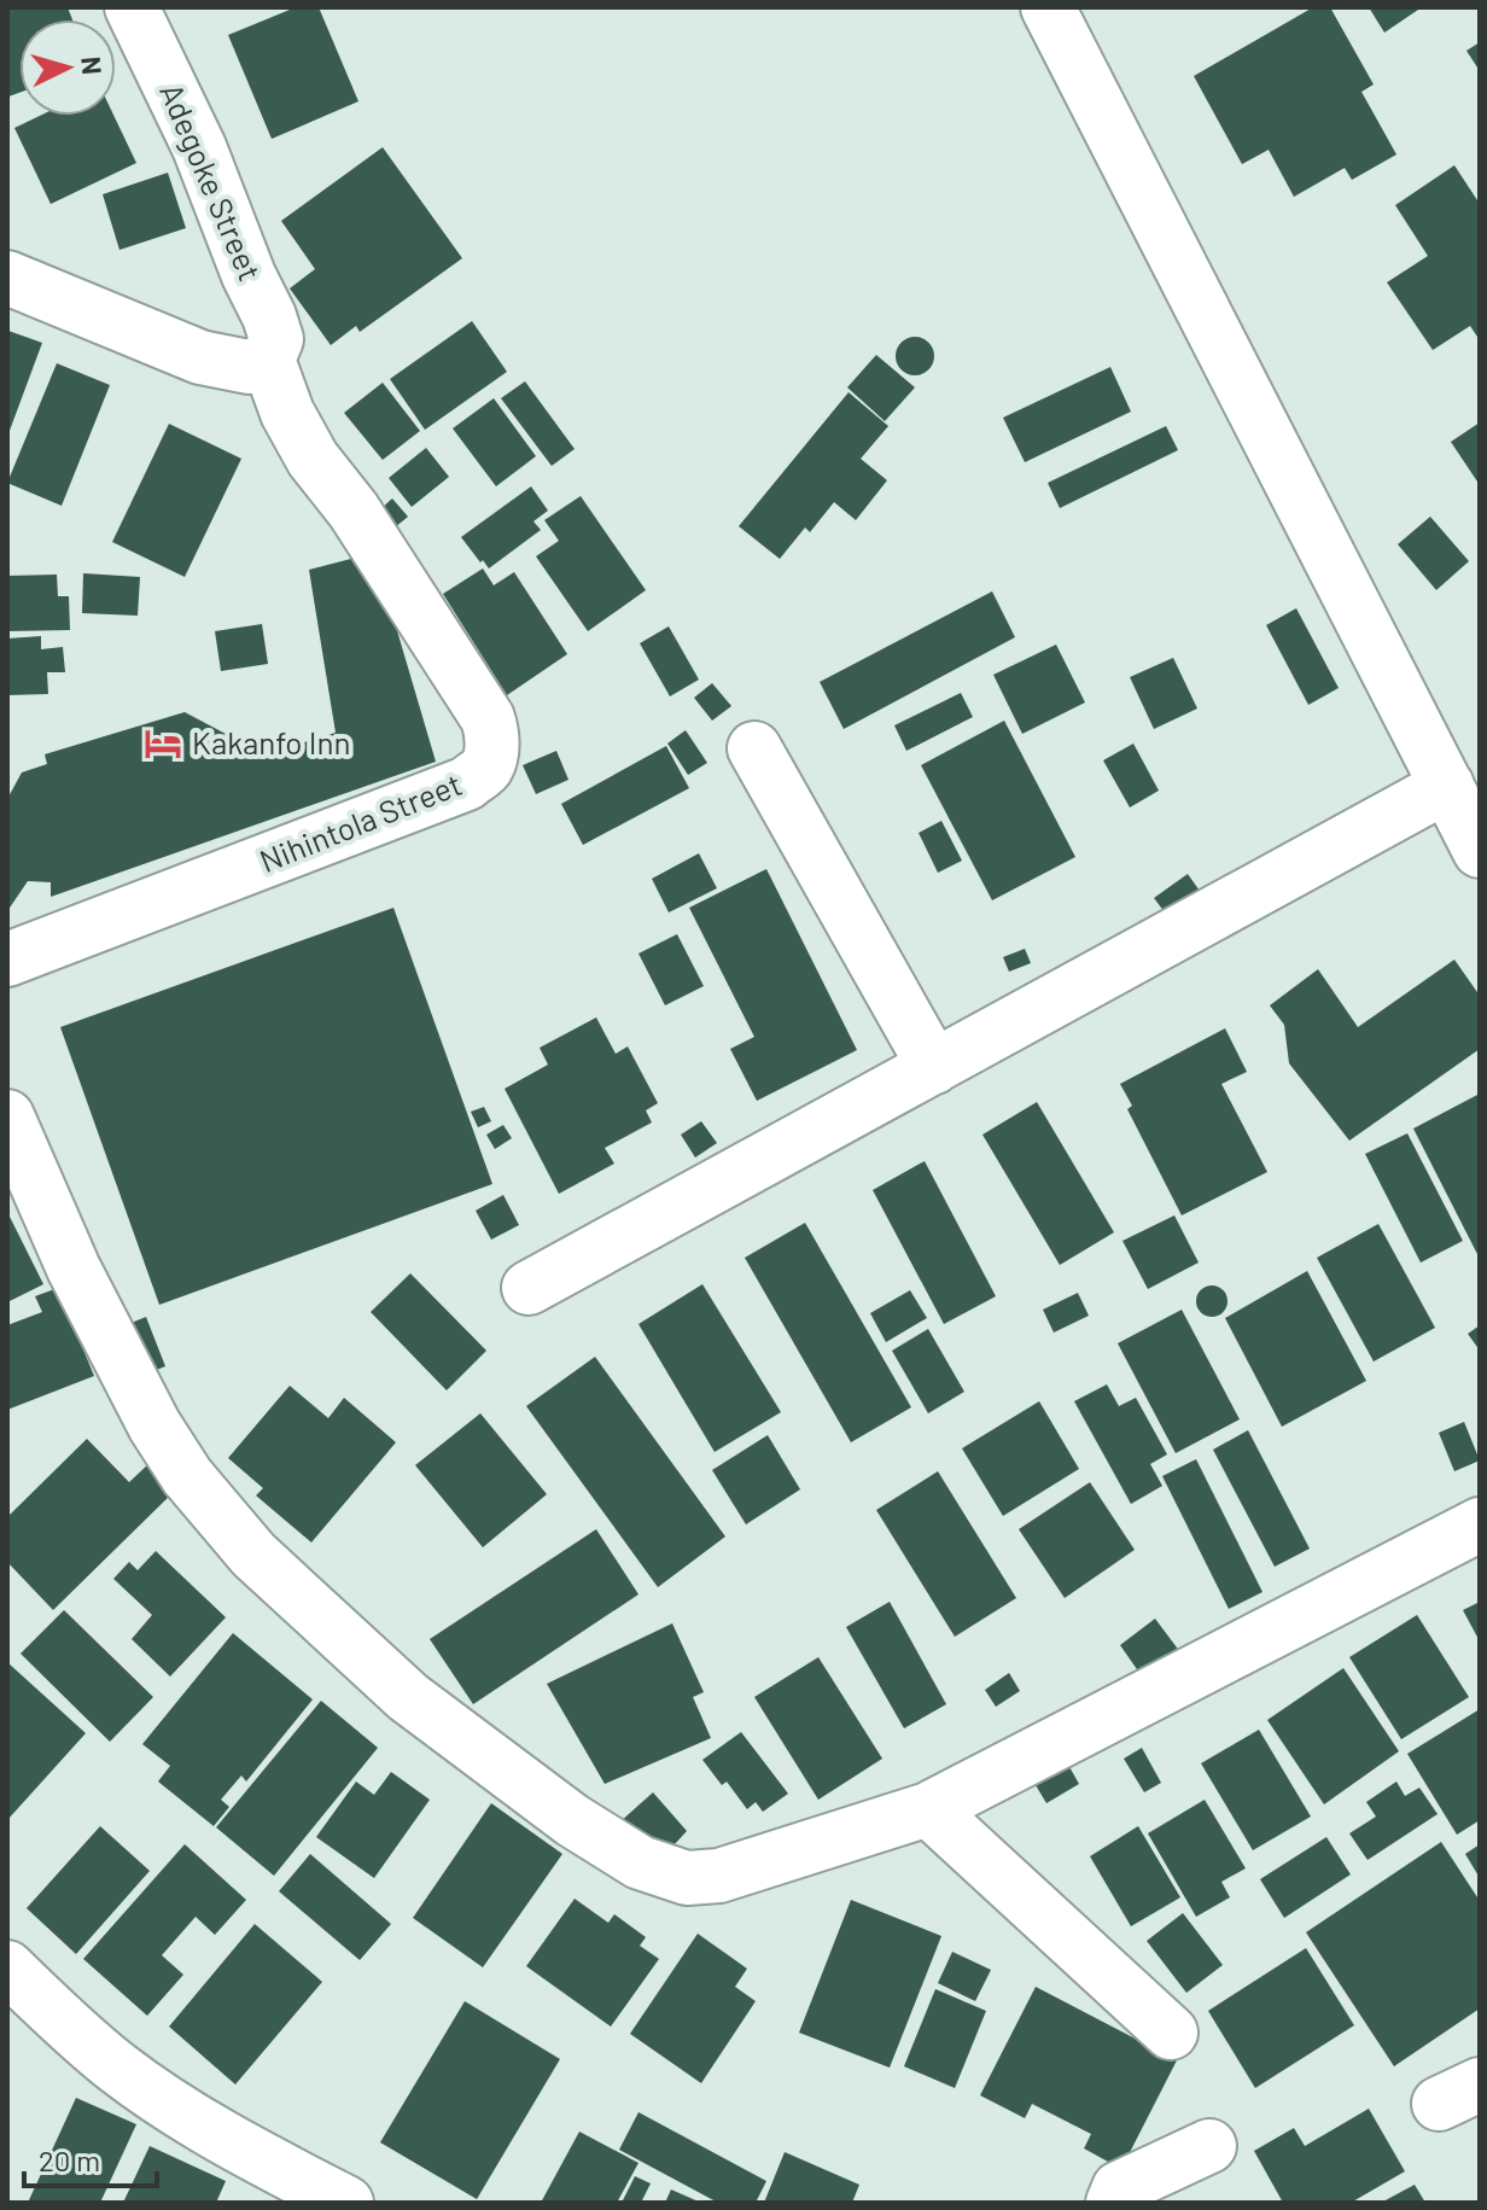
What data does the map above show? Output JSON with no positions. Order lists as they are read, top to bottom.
{
  "streets": {
    "street": ["Adegoke Street", "Nihintola Street"]
  },
  "crossings": [
    ["Adegoke Street", "Nihintola Street"]
  ],
  "places": {
    "hotel": ["Kakanfo Inn"]
  },
  "scale_bar": "20 m",
  "north": "right"
}
